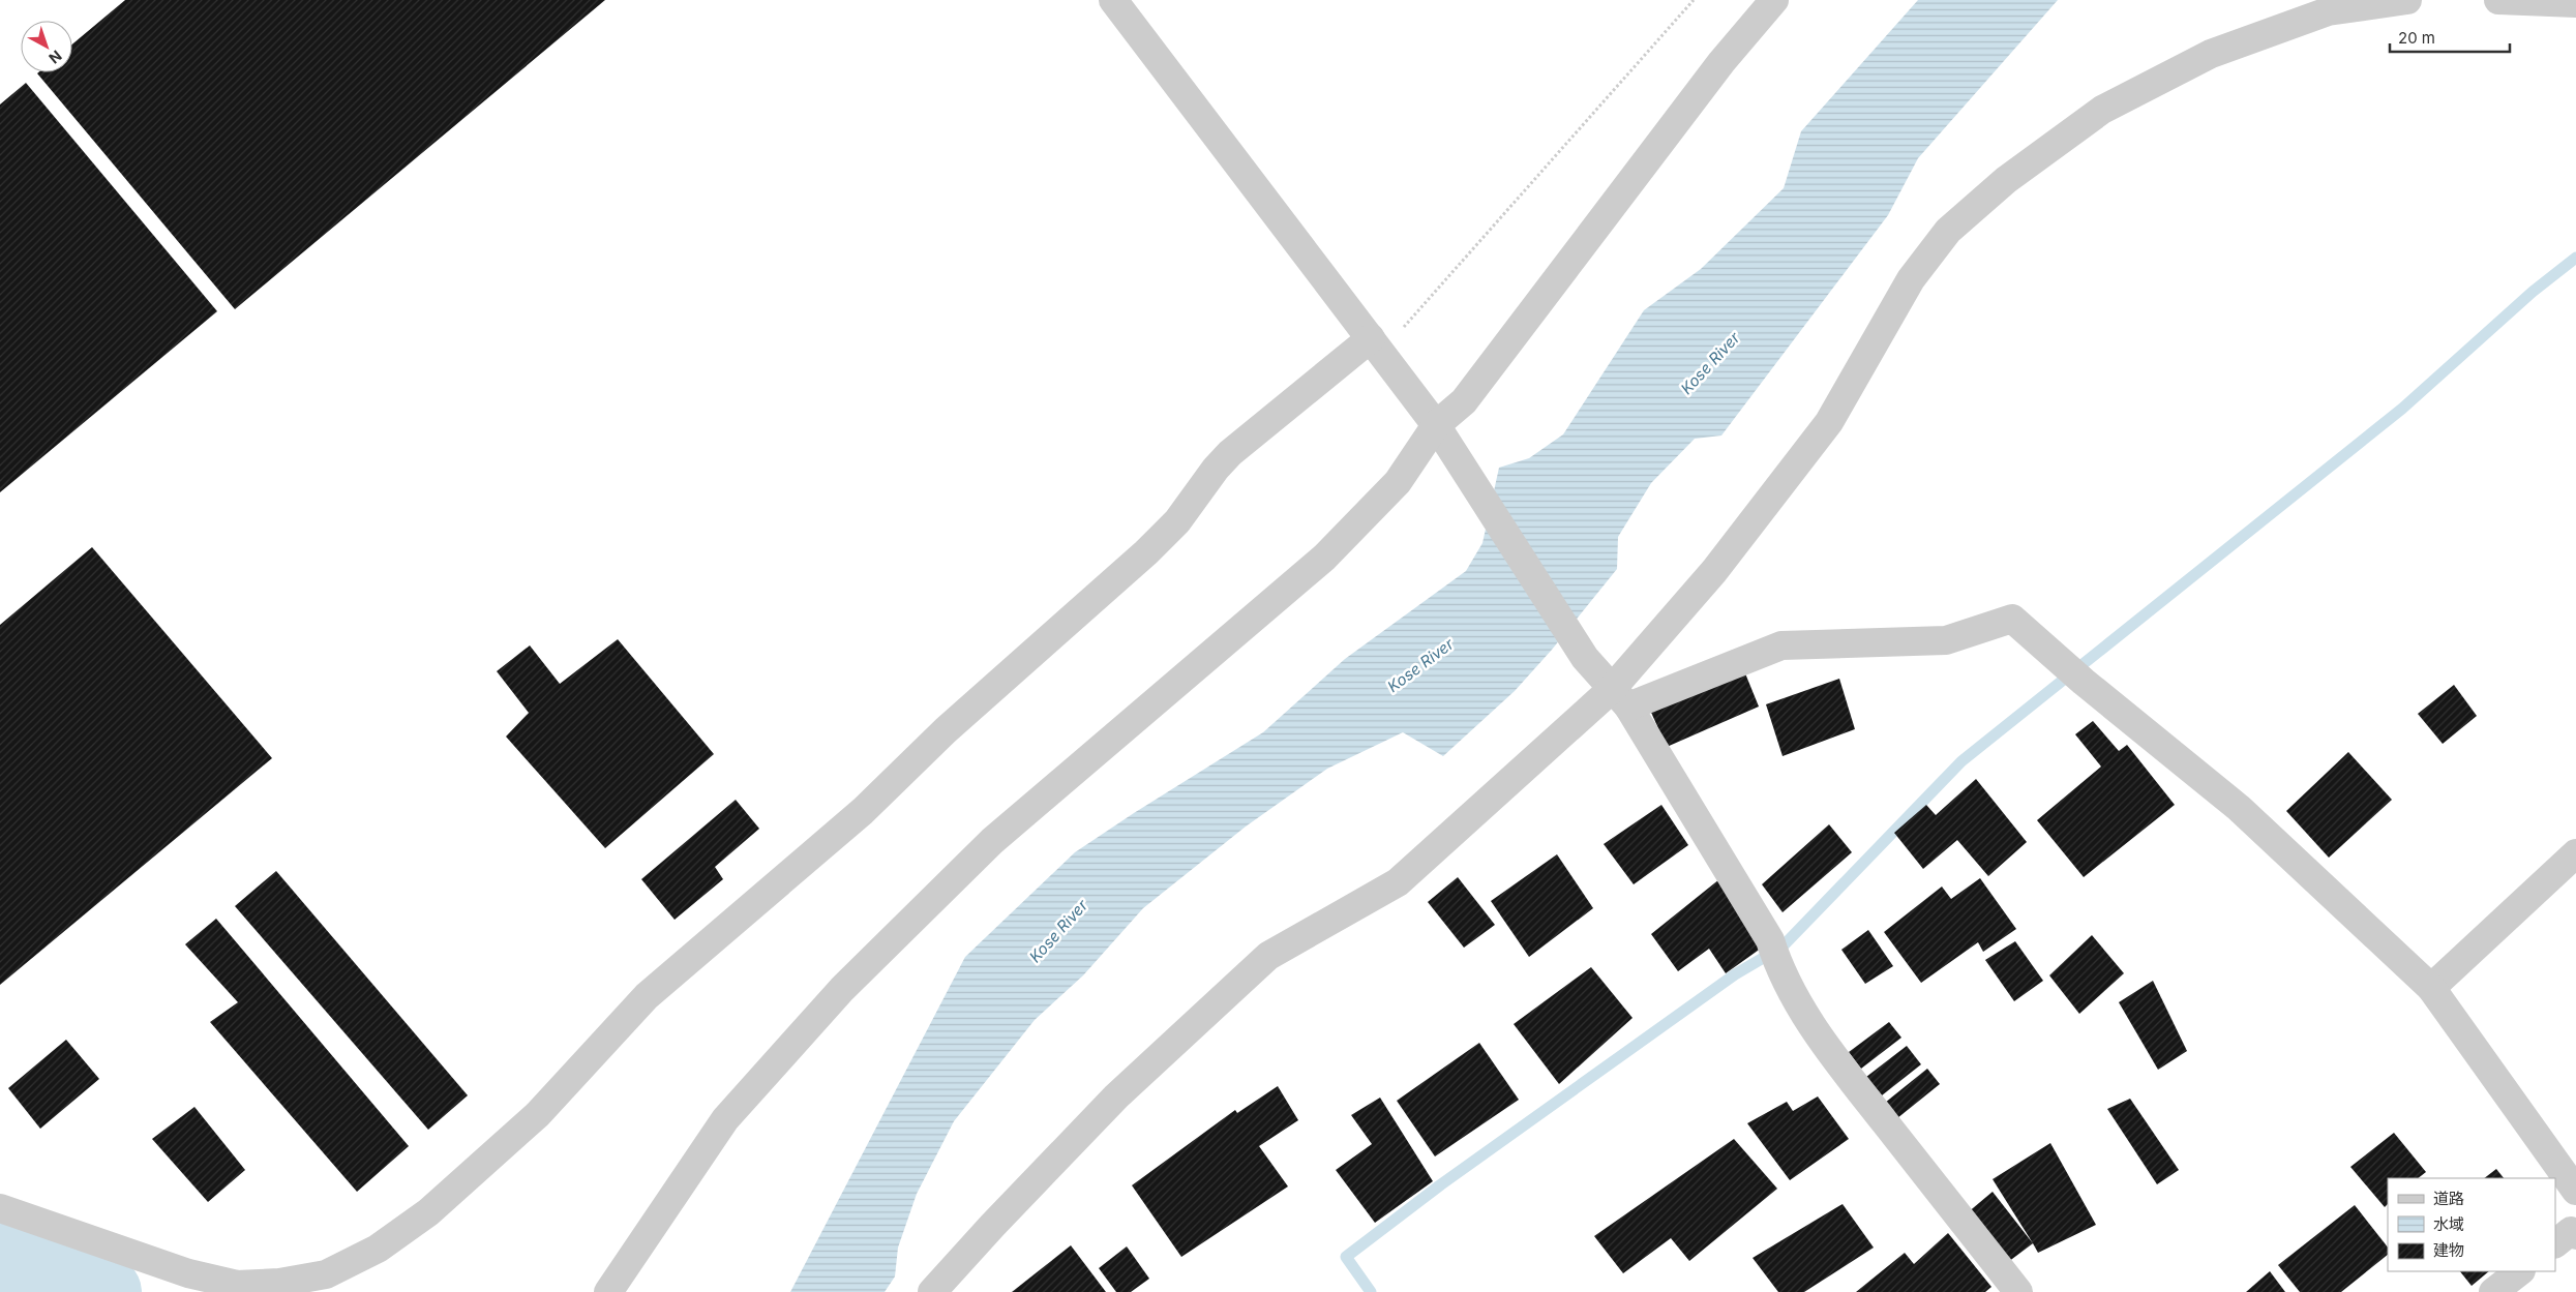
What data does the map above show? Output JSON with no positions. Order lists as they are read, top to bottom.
{
  "water": ["Kose River"],
  "legend": ["道路", "水域", "建物"],
  "scale_bar": "20 m",
  "north": "bottom right"
}
